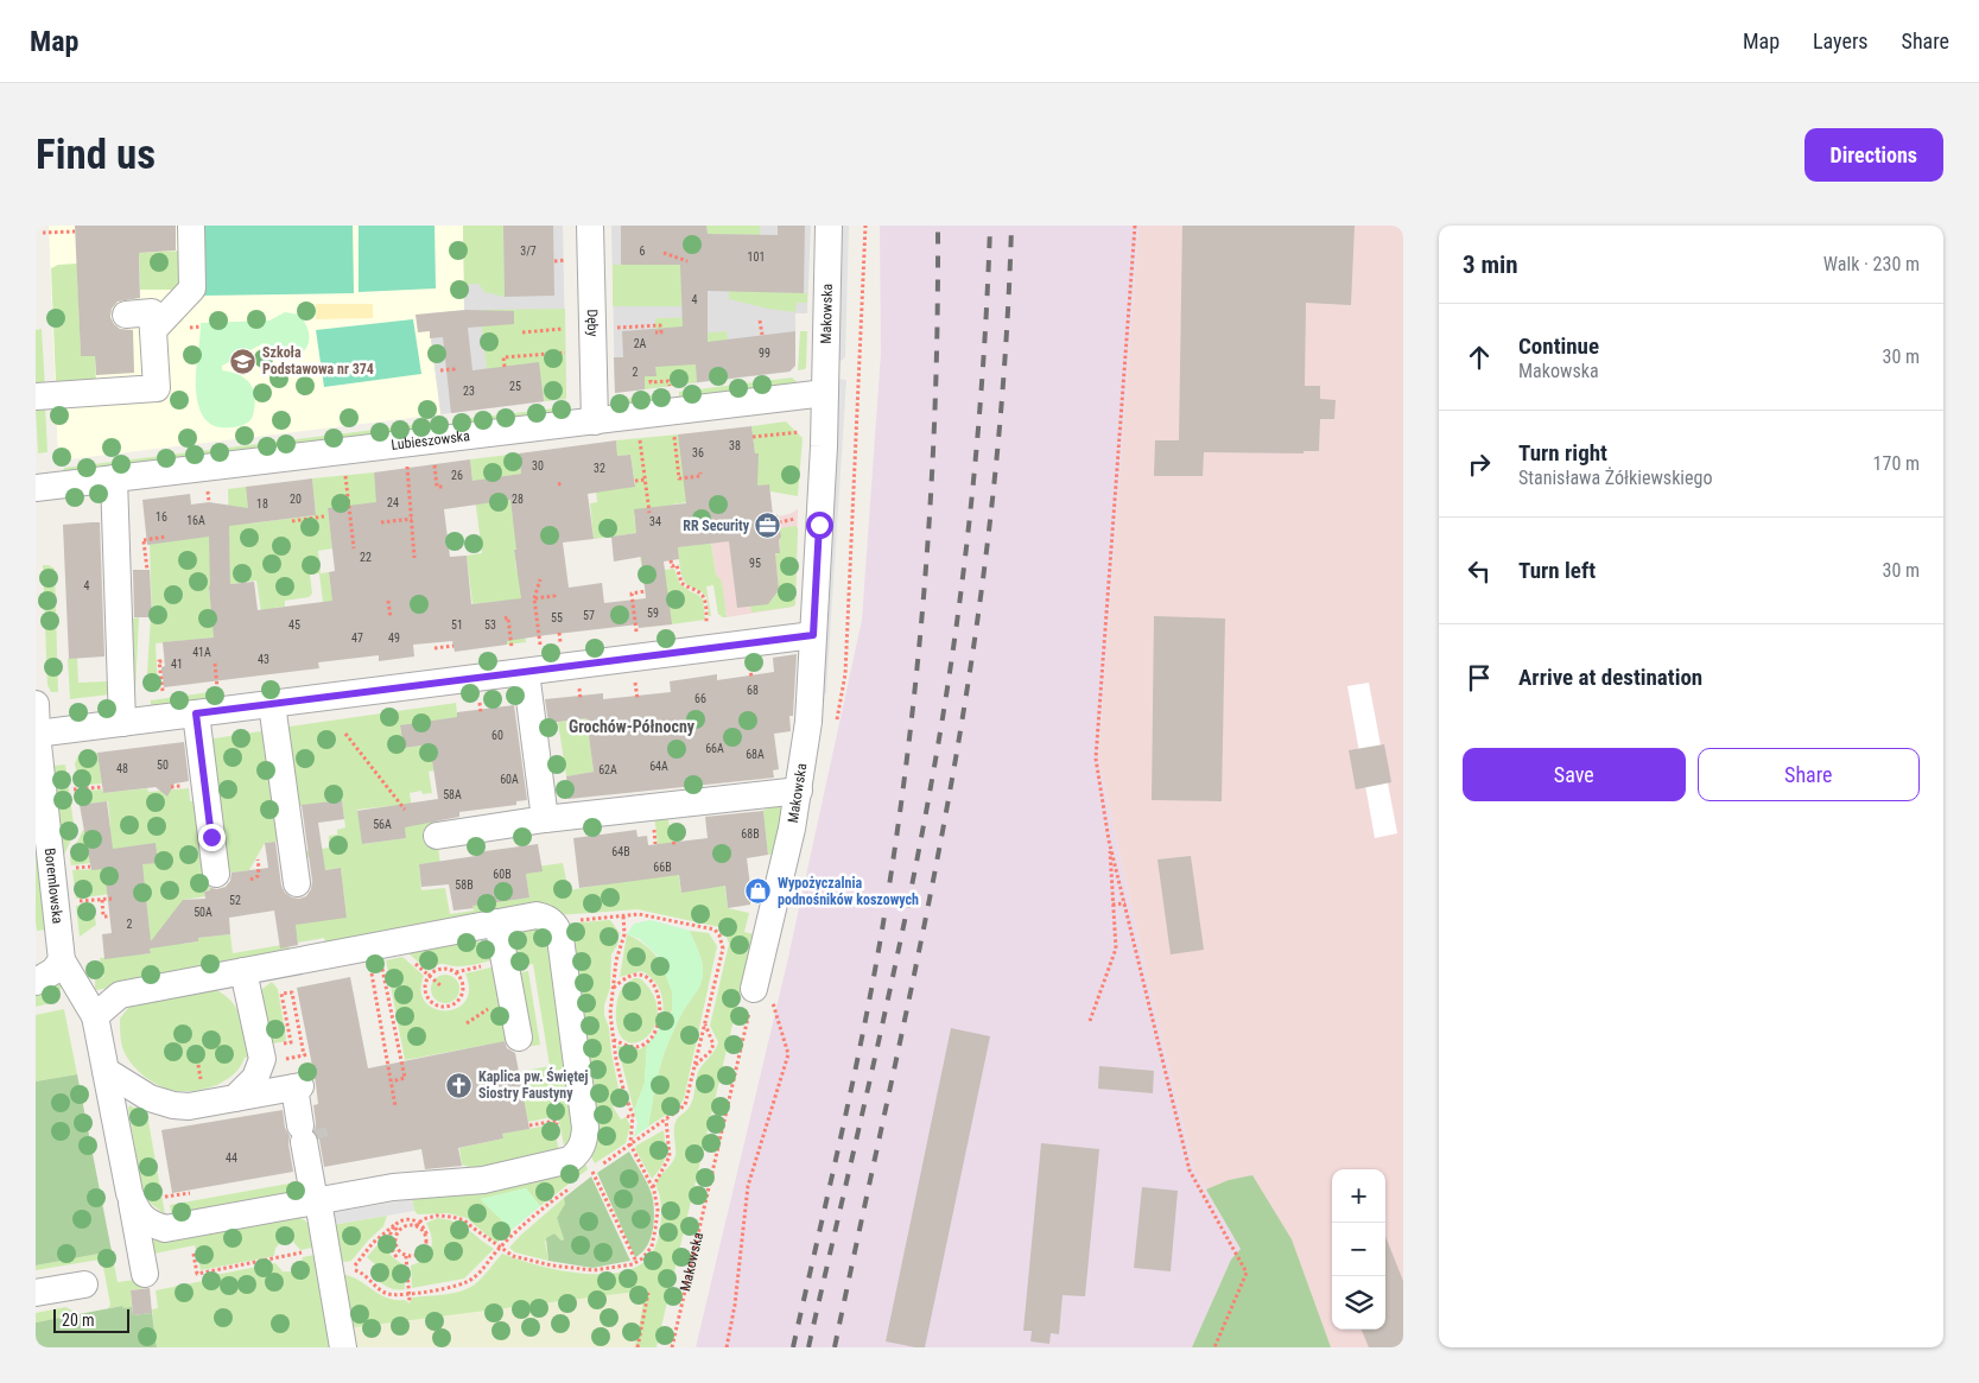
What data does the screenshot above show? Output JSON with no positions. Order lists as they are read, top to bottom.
{
  "streets": {
    "street": [
      "Makowska",
      "Dęby",
      "Lubieszowska",
      "Boremlowska"
    ]
  },
  "crossings": [
    ["Makowska", "Lubieszowska"],
    ["Dęby", "Lubieszowska"]
  ],
  "districts": ["Grochów-Północny"],
  "places": {
    "school or university": ["Szkoła Podstawowa nr 374"],
    "office": ["RR Security"],
    "shop": ["Wypożyczalnia podnośników koszowych"],
    "church": ["Kaplica pw. Świętej Siostry Faustyny"]
  },
  "house_numbers": [
    "3/7",
    "6",
    "101",
    "4",
    "2A",
    "99",
    "2",
    "25",
    "23",
    "38",
    "36",
    "30",
    "32",
    "26",
    "20",
    "28",
    "24",
    "18",
    "16",
    "16A",
    "34",
    "22",
    "95",
    "4",
    "59",
    "57",
    "55",
    "45",
    "51",
    "53",
    "47",
    "49",
    "41A",
    "43",
    "41",
    "68",
    "66",
    "60",
    "66A",
    "68A",
    "50",
    "64A",
    "48",
    "62A",
    "60A",
    "58A",
    "56A",
    "68B",
    "64B",
    "66B",
    "60B",
    "58B",
    "52",
    "50A",
    "2",
    "44"
  ],
  "scale_bar": "20 m",
  "page": {
    "header": "Map",
    "nav": ["Map", "Layers", "Share"],
    "buttons": [
      "Directions",
      ["Save", "Share"]
    ],
    "title": "Find us",
    "heading": ["3 min", "Walk · 230 m"],
    "list": [
      ["Continue", "Makowska", "30 m"],
      ["Turn right", "Stanisława Żółkiewskiego", "170 m"],
      ["Turn left", "30 m"],
      "Arrive at destination"
    ],
    "map_buttons": ["+", "−"],
    "scale": "20 m"
  }
}
